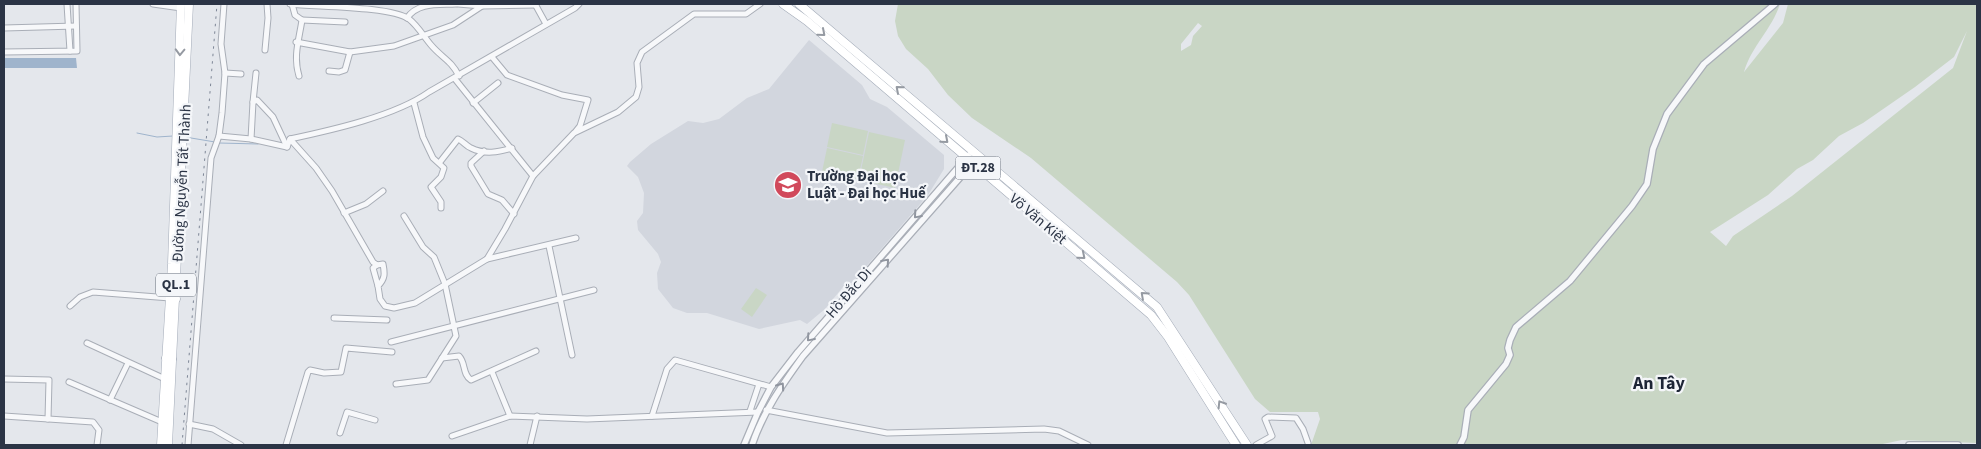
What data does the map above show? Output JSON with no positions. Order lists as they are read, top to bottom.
{
  "streets": {
    "main road": [
      "ĐT.28",
      "Đường Nguyễn Tất Thành",
      "Võ Văn Kiệt",
      "QL.1"
    ],
    "street": ["Hồ Đắc Di"]
  },
  "crossings": [
    ["Đường Nguyễn Tất Thành", "QL.1"],
    ["Võ Văn Kiệt", "Hồ Đắc Di"]
  ],
  "districts": ["An Tây"],
  "places": {
    "school or university": ["Trường Đại học Luật - Đại học Huế"]
  }
}
